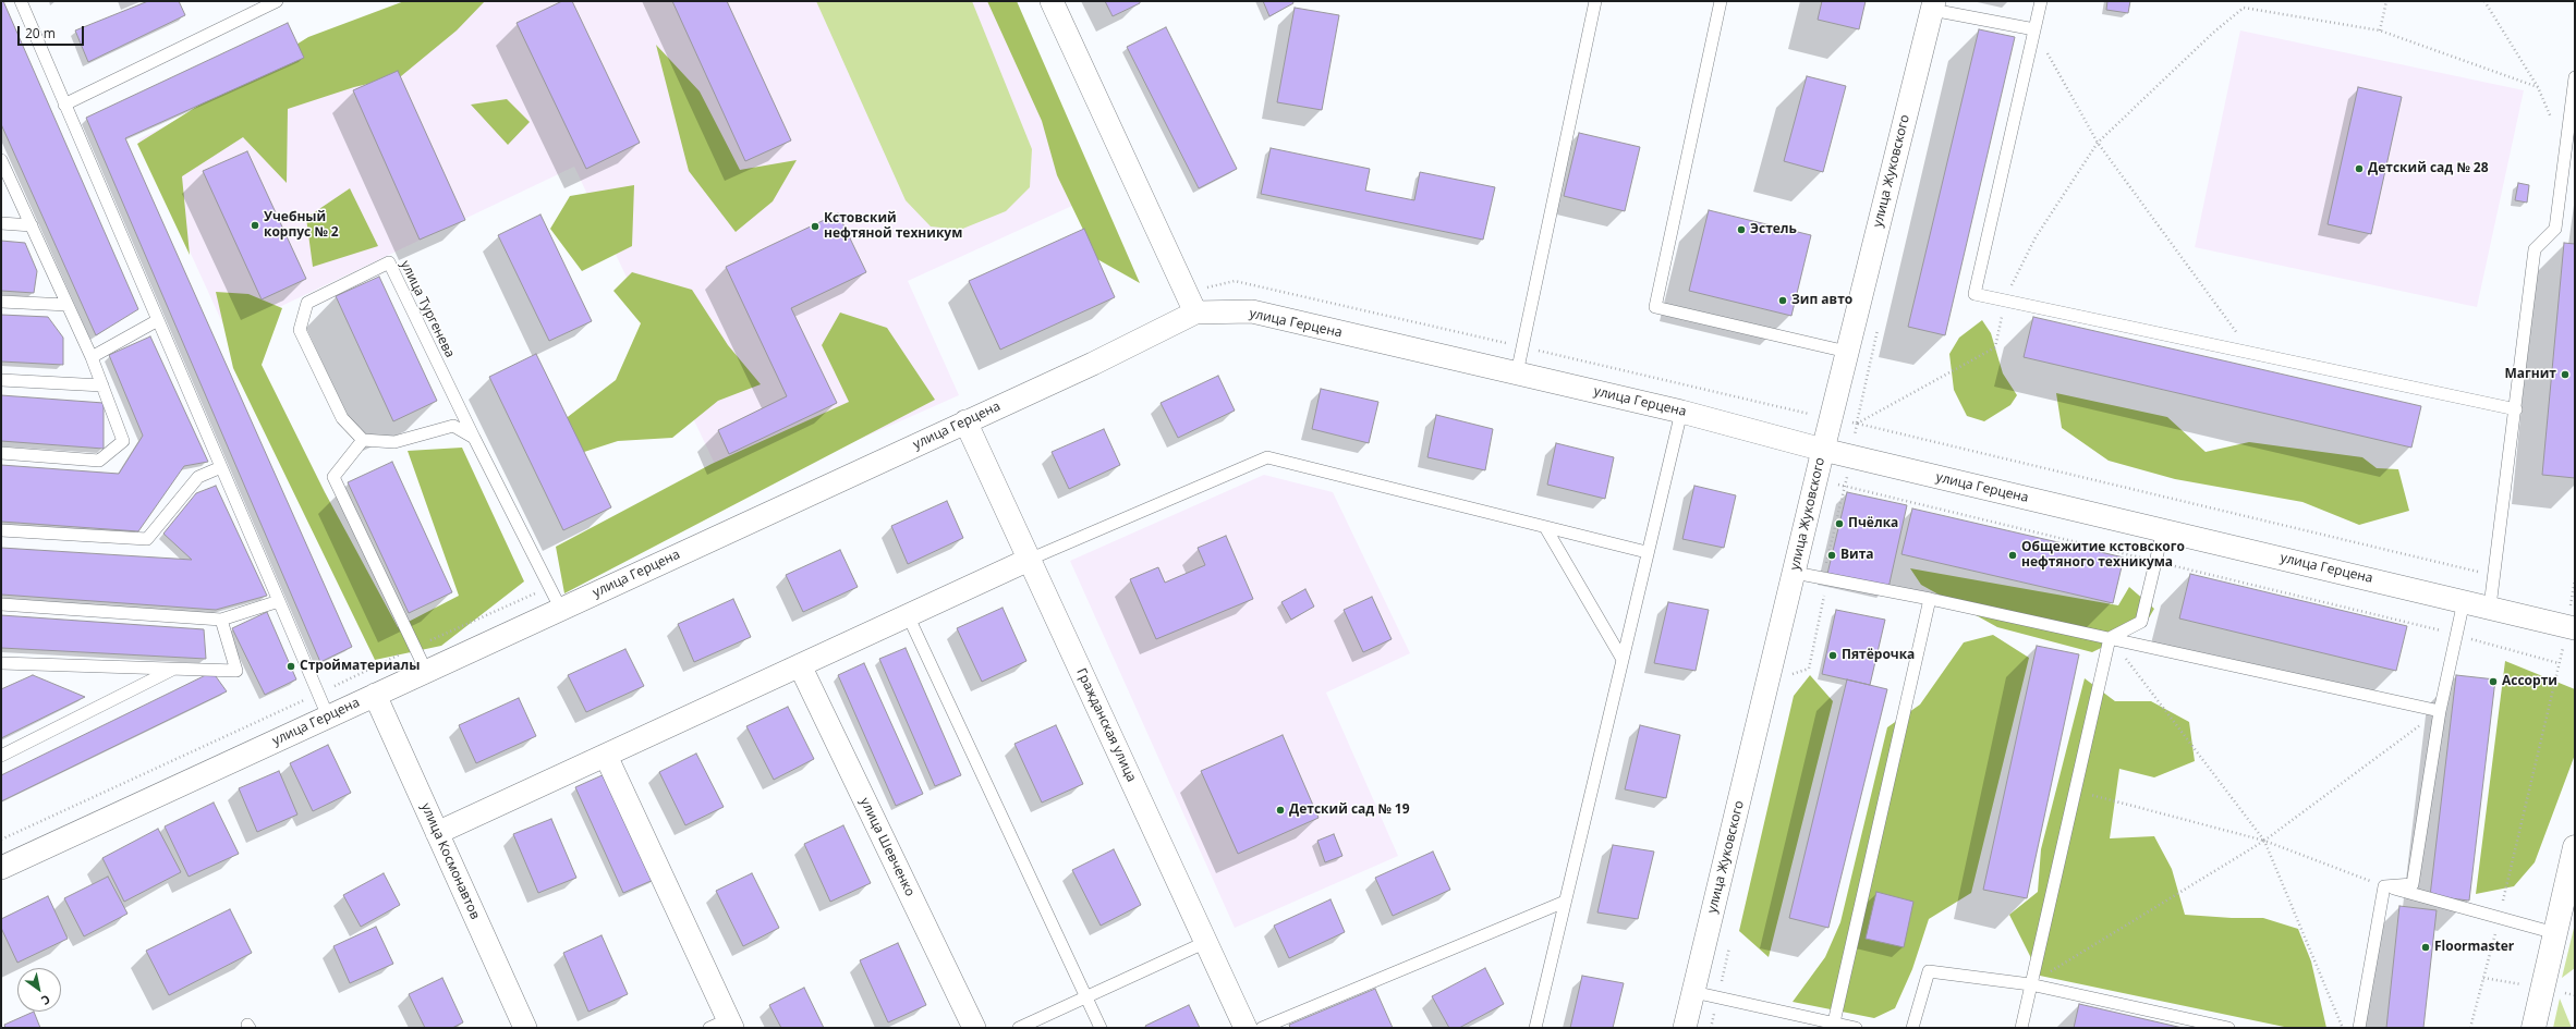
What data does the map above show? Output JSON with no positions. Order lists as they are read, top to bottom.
{
  "streets": {
    "street": [
      "улица Жуковского",
      "улица Герцена",
      "Гражданская улица",
      "улица Шевченко",
      "улица Космонавтов"
    ],
    "lane": ["улица Тургенева"]
  },
  "crossings": [
    ["улица Жуковского", "улица Герцена"],
    ["улица Тургенева", "улица Герцена"],
    ["улица Герцена", "Гражданская улица"],
    ["улица Герцена", "улица Космонавтов"]
  ],
  "places": [
    "Детский сад № 28",
    "Учебный корпус № 2",
    "Кстовский нефтяной техникум",
    "Эстель",
    "Зип авто",
    "Магнит",
    "Пчёлка",
    "Вита",
    "Общежитие кстовского нефтяного техникума",
    "Пятёрочка",
    "Стройматериалы",
    "Ассорти",
    "Детский сад № 19",
    "Floormaster"
  ],
  "scale_bar": "20 m",
  "north": "bottom right"
}
